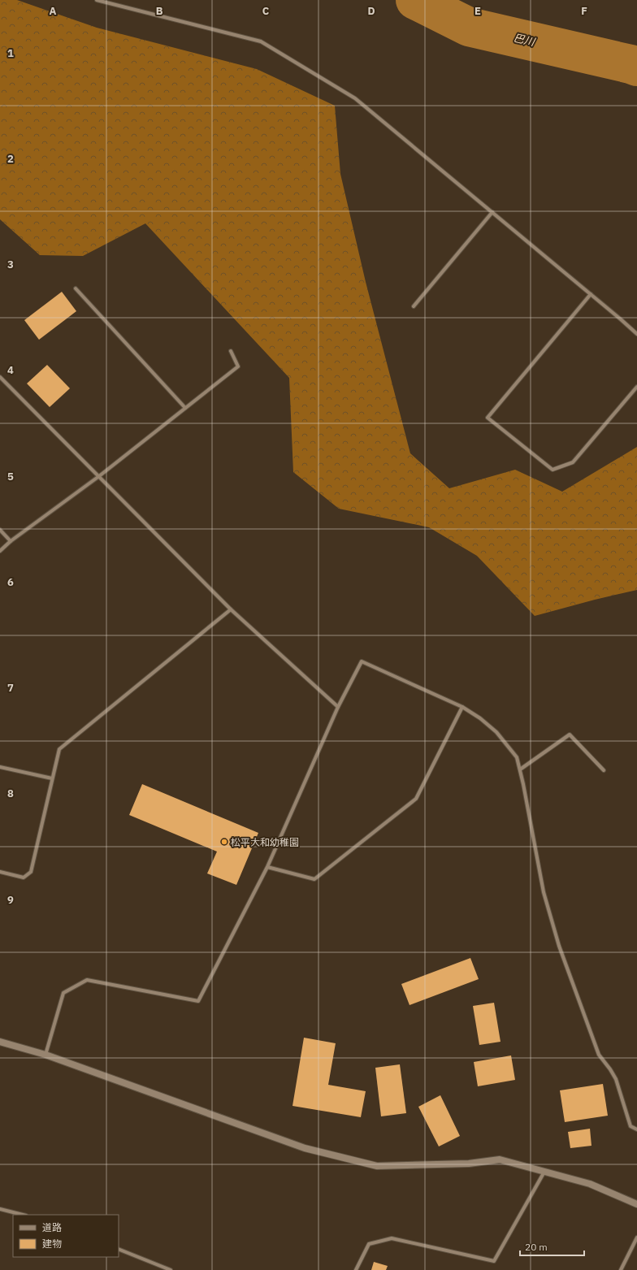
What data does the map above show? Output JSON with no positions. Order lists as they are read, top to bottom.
{
  "water": ["巴川"],
  "places": ["松平大和幼稚園"],
  "legend": ["道路", "建物"],
  "scale_bar": "20 m",
  "grid": {
    "columns": [
      "A",
      "B",
      "C",
      "D",
      "E",
      "F"
    ],
    "rows": [
      "1",
      "2",
      "3",
      "4",
      "5",
      "6",
      "7",
      "8",
      "9"
    ]
  }
}
